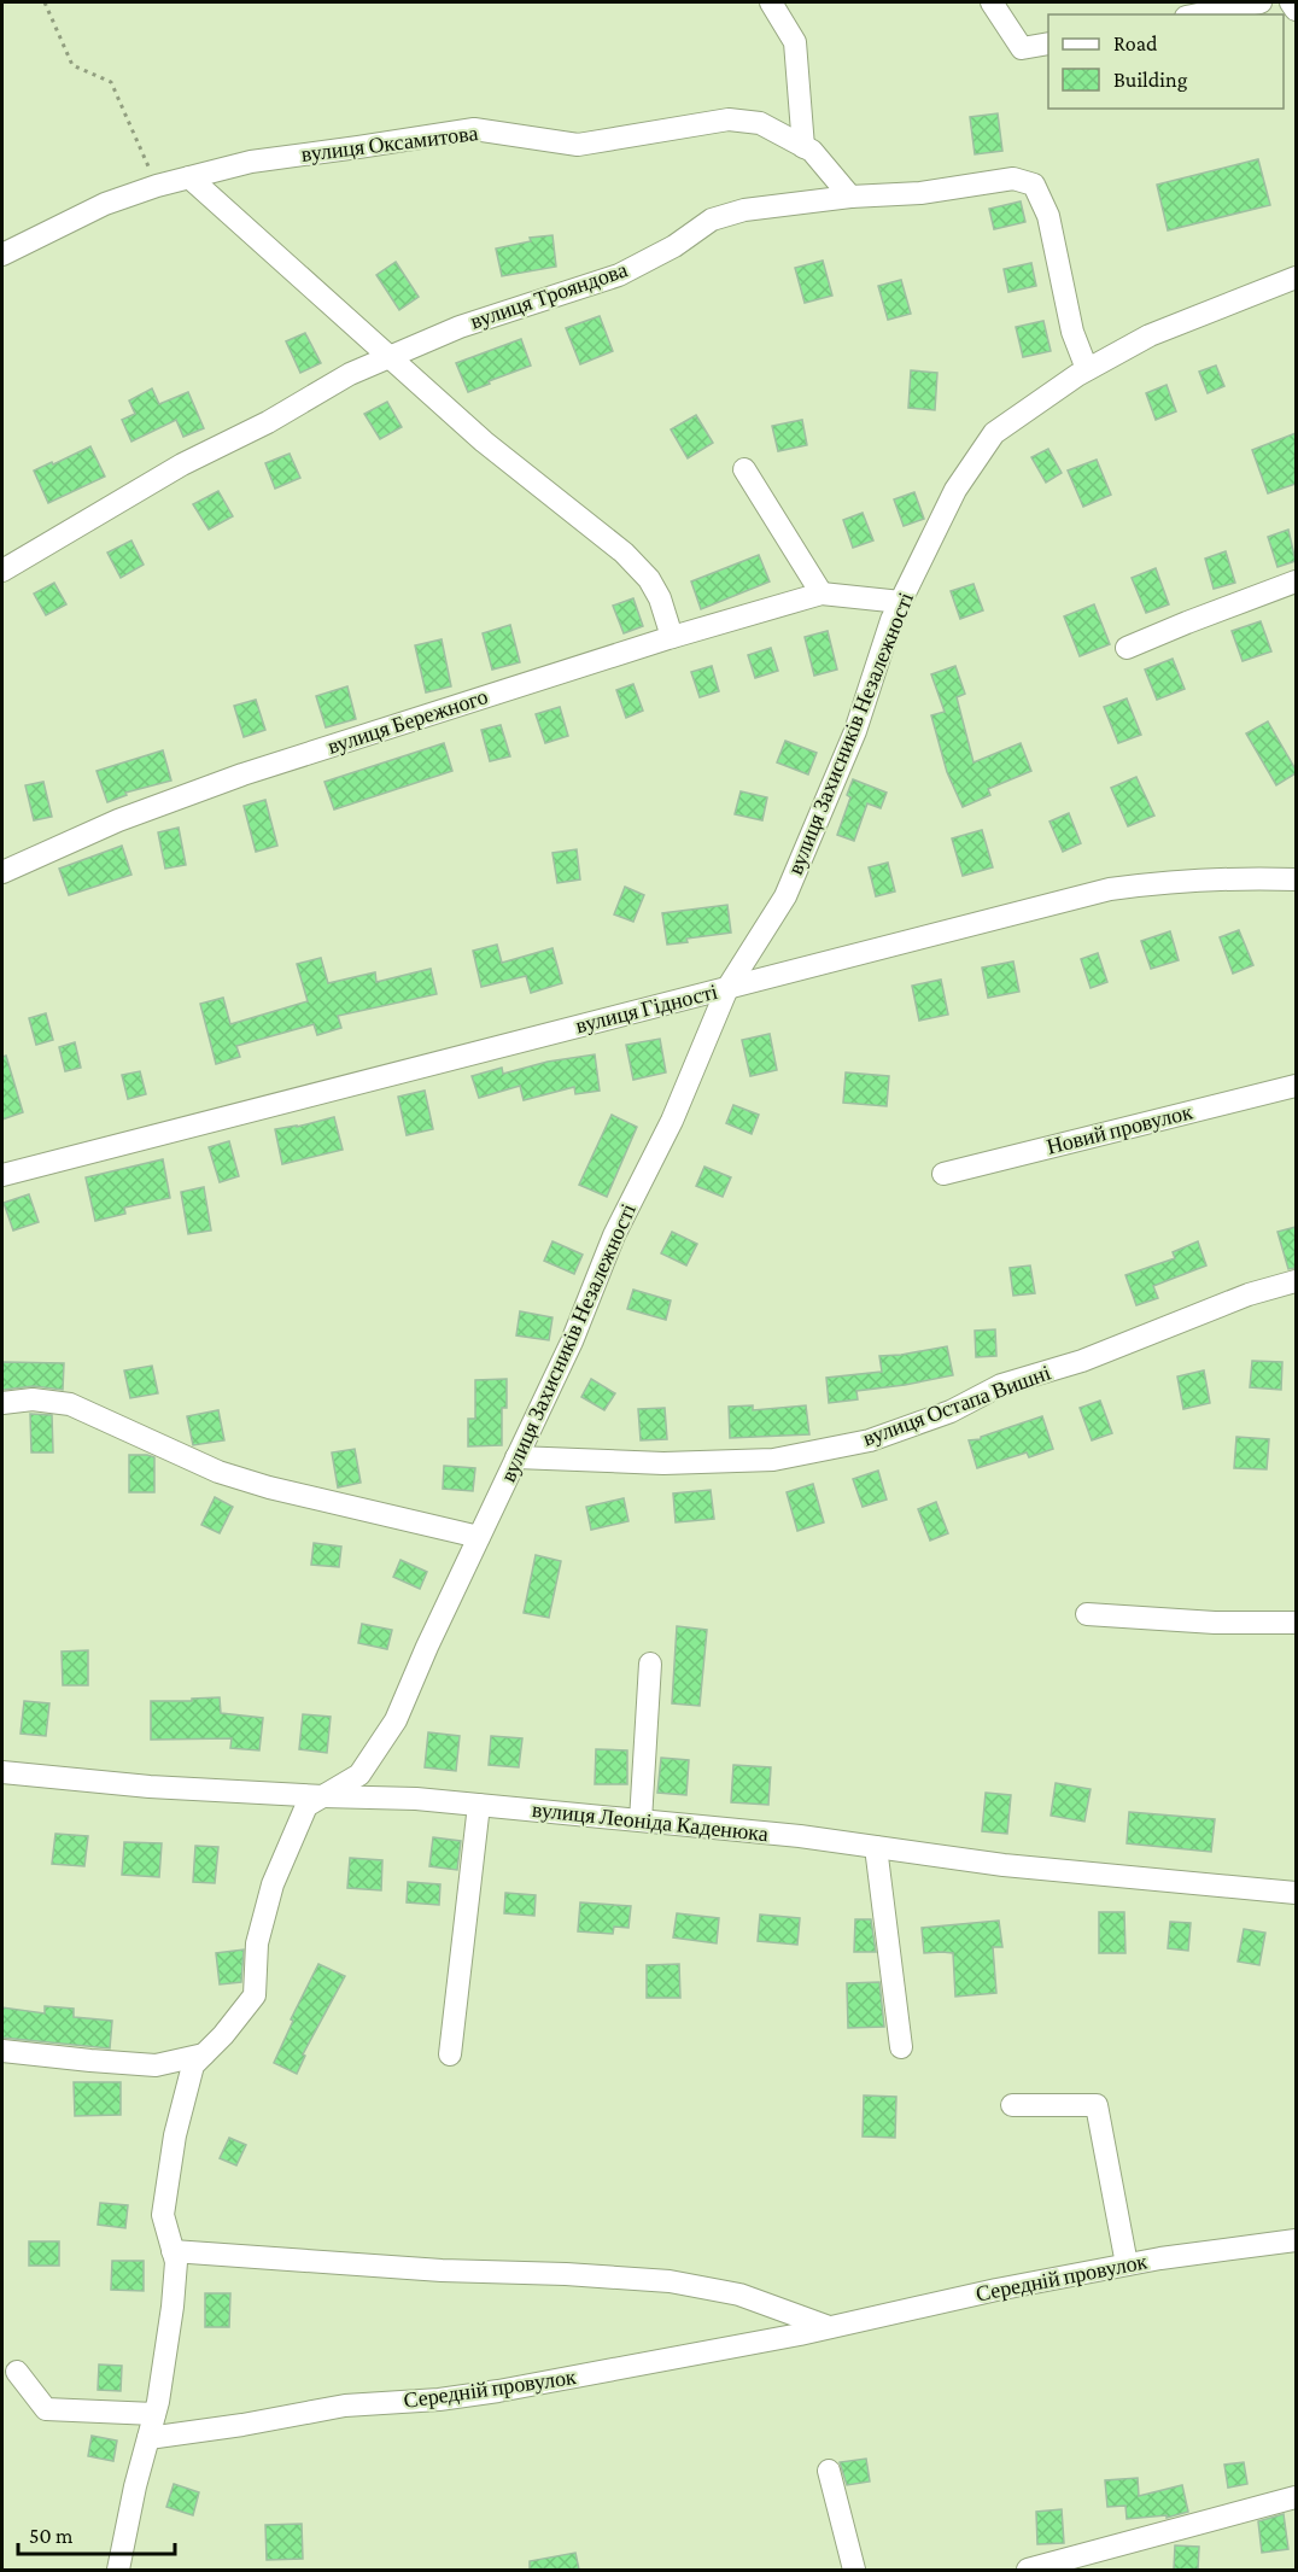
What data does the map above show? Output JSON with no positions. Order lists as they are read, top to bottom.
{
  "streets": {
    "street": [
      "вулиця Оксамитова",
      "вулиця Трояндова",
      "вулиця Бережного",
      "вулиця Захисників Незалежності",
      "вулиця Гідності",
      "Новий провулок",
      "вулиця Остапа Вишні",
      "вулиця Леоніда Каденюка",
      "Середній провулок"
    ]
  },
  "crossings": [
    ["вулиця Оксамитова", "вулиця Трояндова"],
    ["вулиця Трояндова", "вулиця Захисників Незалежності"],
    ["вулиця Бережного", "вулиця Захисників Незалежності"],
    ["вулиця Захисників Незалежності", "вулиця Гідності"],
    ["вулиця Захисників Незалежності", "вулиця Остапа Вишні"],
    ["вулиця Захисників Незалежності", "вулиця Леоніда Каденюка"],
    ["вулиця Захисників Незалежності", "Середній провулок"]
  ],
  "legend": ["Road", "Building"],
  "scale_bar": "50 m"
}
